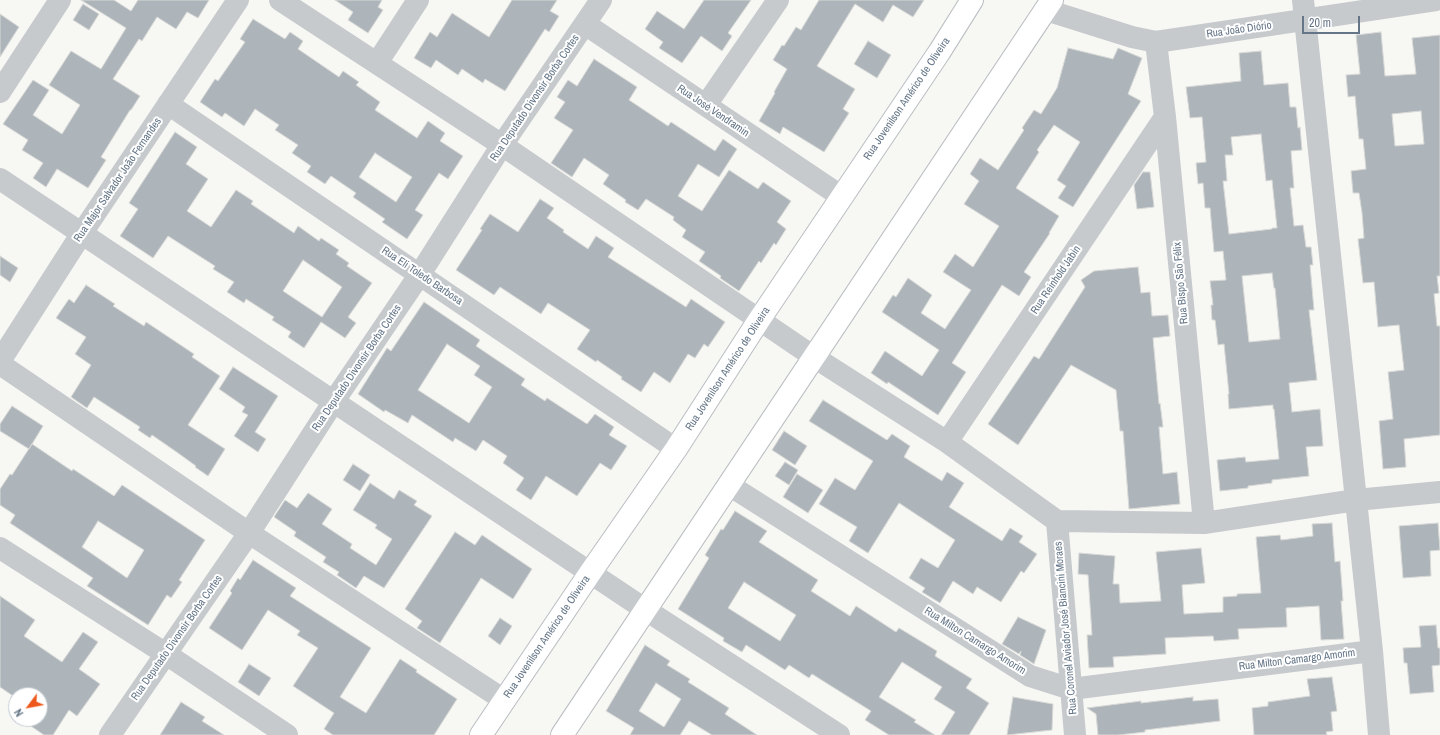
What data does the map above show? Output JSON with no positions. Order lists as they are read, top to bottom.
{
  "streets": {
    "main road": ["Rua Jovenilson Américo de Oliveira"],
    "street": [
      "Rua João Diório",
      "Rua Deputado Divonsir Borba Cortes",
      "Rua José Vendramin",
      "Rua Major Salvador João Fernandes",
      "Rua Eli Toledo Barbosa",
      "Rua Reinhold Jabin",
      "Rua Bispo São Félix",
      "Rua Coronel Aviador José Biancini Moraes",
      "Rua Milton Camargo Amorim"
    ]
  },
  "crossings": [
    ["Rua João Diório", "Rua Bispo São Félix"],
    ["Rua Deputado Divonsir Borba Cortes", "Rua José Vendramin"],
    ["Rua Deputado Divonsir Borba Cortes", "Rua Eli Toledo Barbosa"],
    ["Rua Jovenilson Américo de Oliveira", "Rua José Vendramin"],
    ["Rua Jovenilson Américo de Oliveira", "Rua Eli Toledo Barbosa"],
    ["Rua Major Salvador João Fernandes", "Rua Eli Toledo Barbosa"],
    ["Rua Reinhold Jabin", "Rua Bispo São Félix"],
    ["Rua Coronel Aviador José Biancini Moraes", "Rua Milton Camargo Amorim"]
  ],
  "scale_bar": "20 m",
  "north": "bottom left"
}
